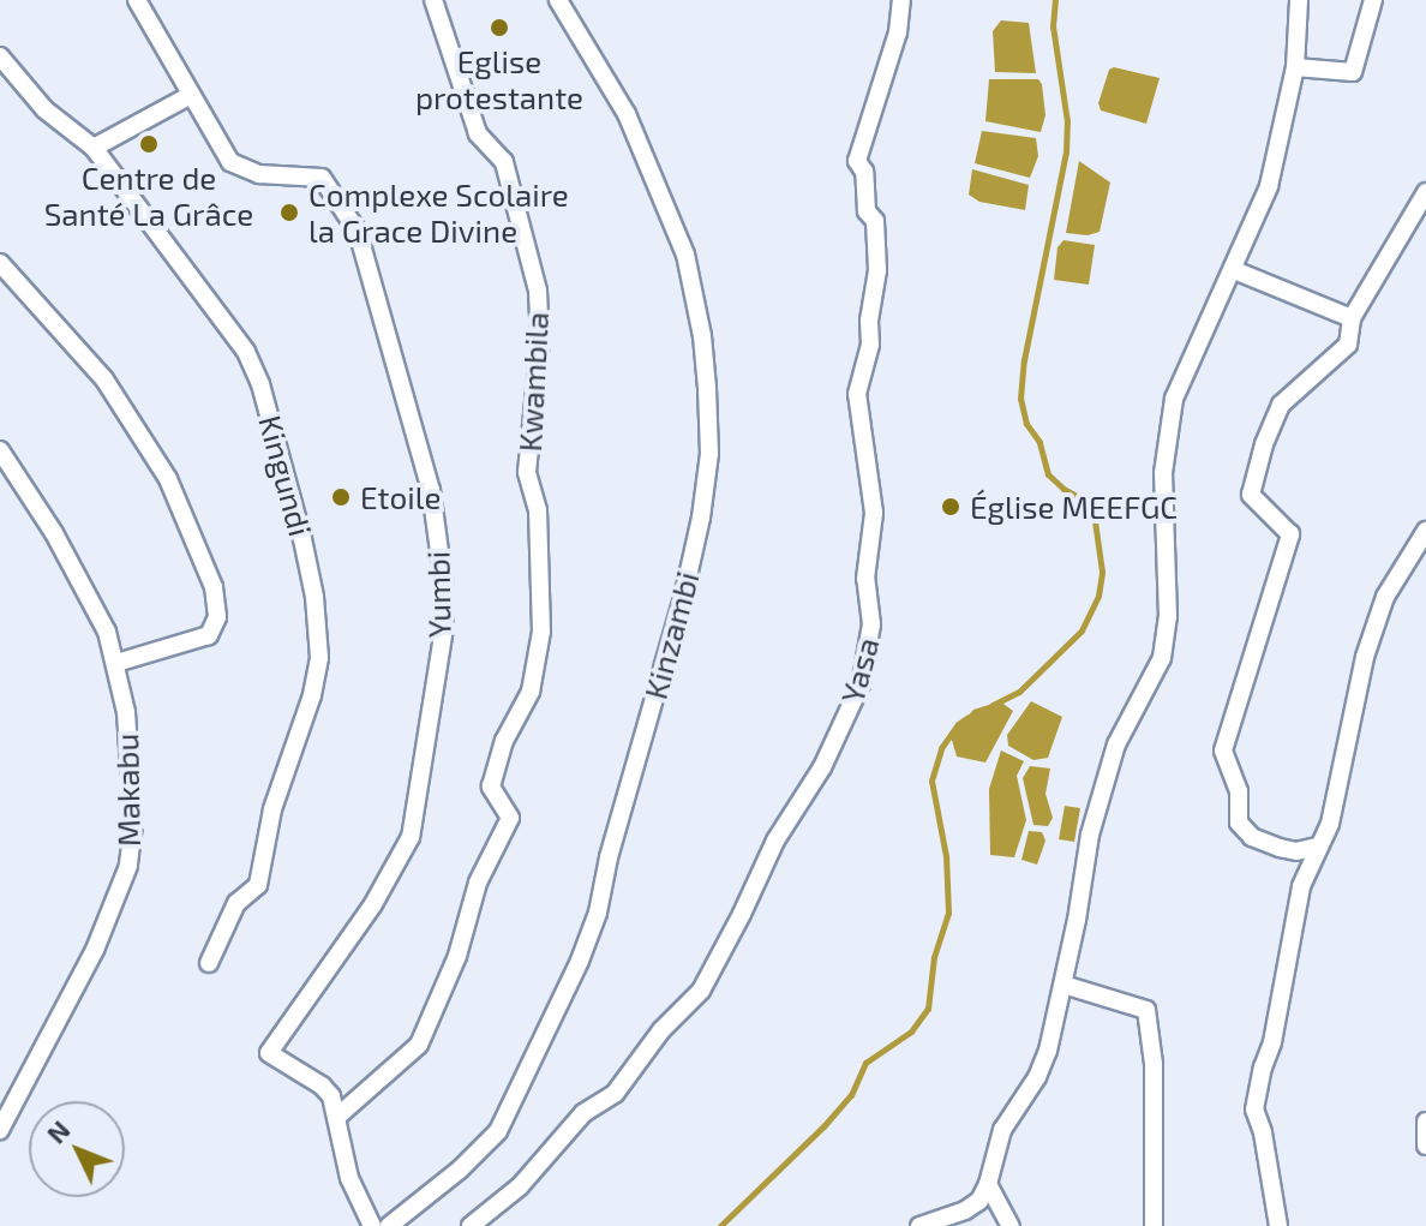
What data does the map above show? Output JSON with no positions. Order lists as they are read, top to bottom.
{
  "streets": {
    "street": [
      "Kwambila",
      "Kingundi",
      "Yumbi",
      "Kinzambi",
      "Yasa",
      "Makabu"
    ]
  },
  "crossings": [
    ["Kwambila", "Yumbi"]
  ],
  "places": [
    "Eglise protestante",
    "Centre de Santé La Grâce",
    "Complexe Scolaire la Grace Divine",
    "Etoile",
    "Église MEEFGC"
  ],
  "north": "top left"
}
